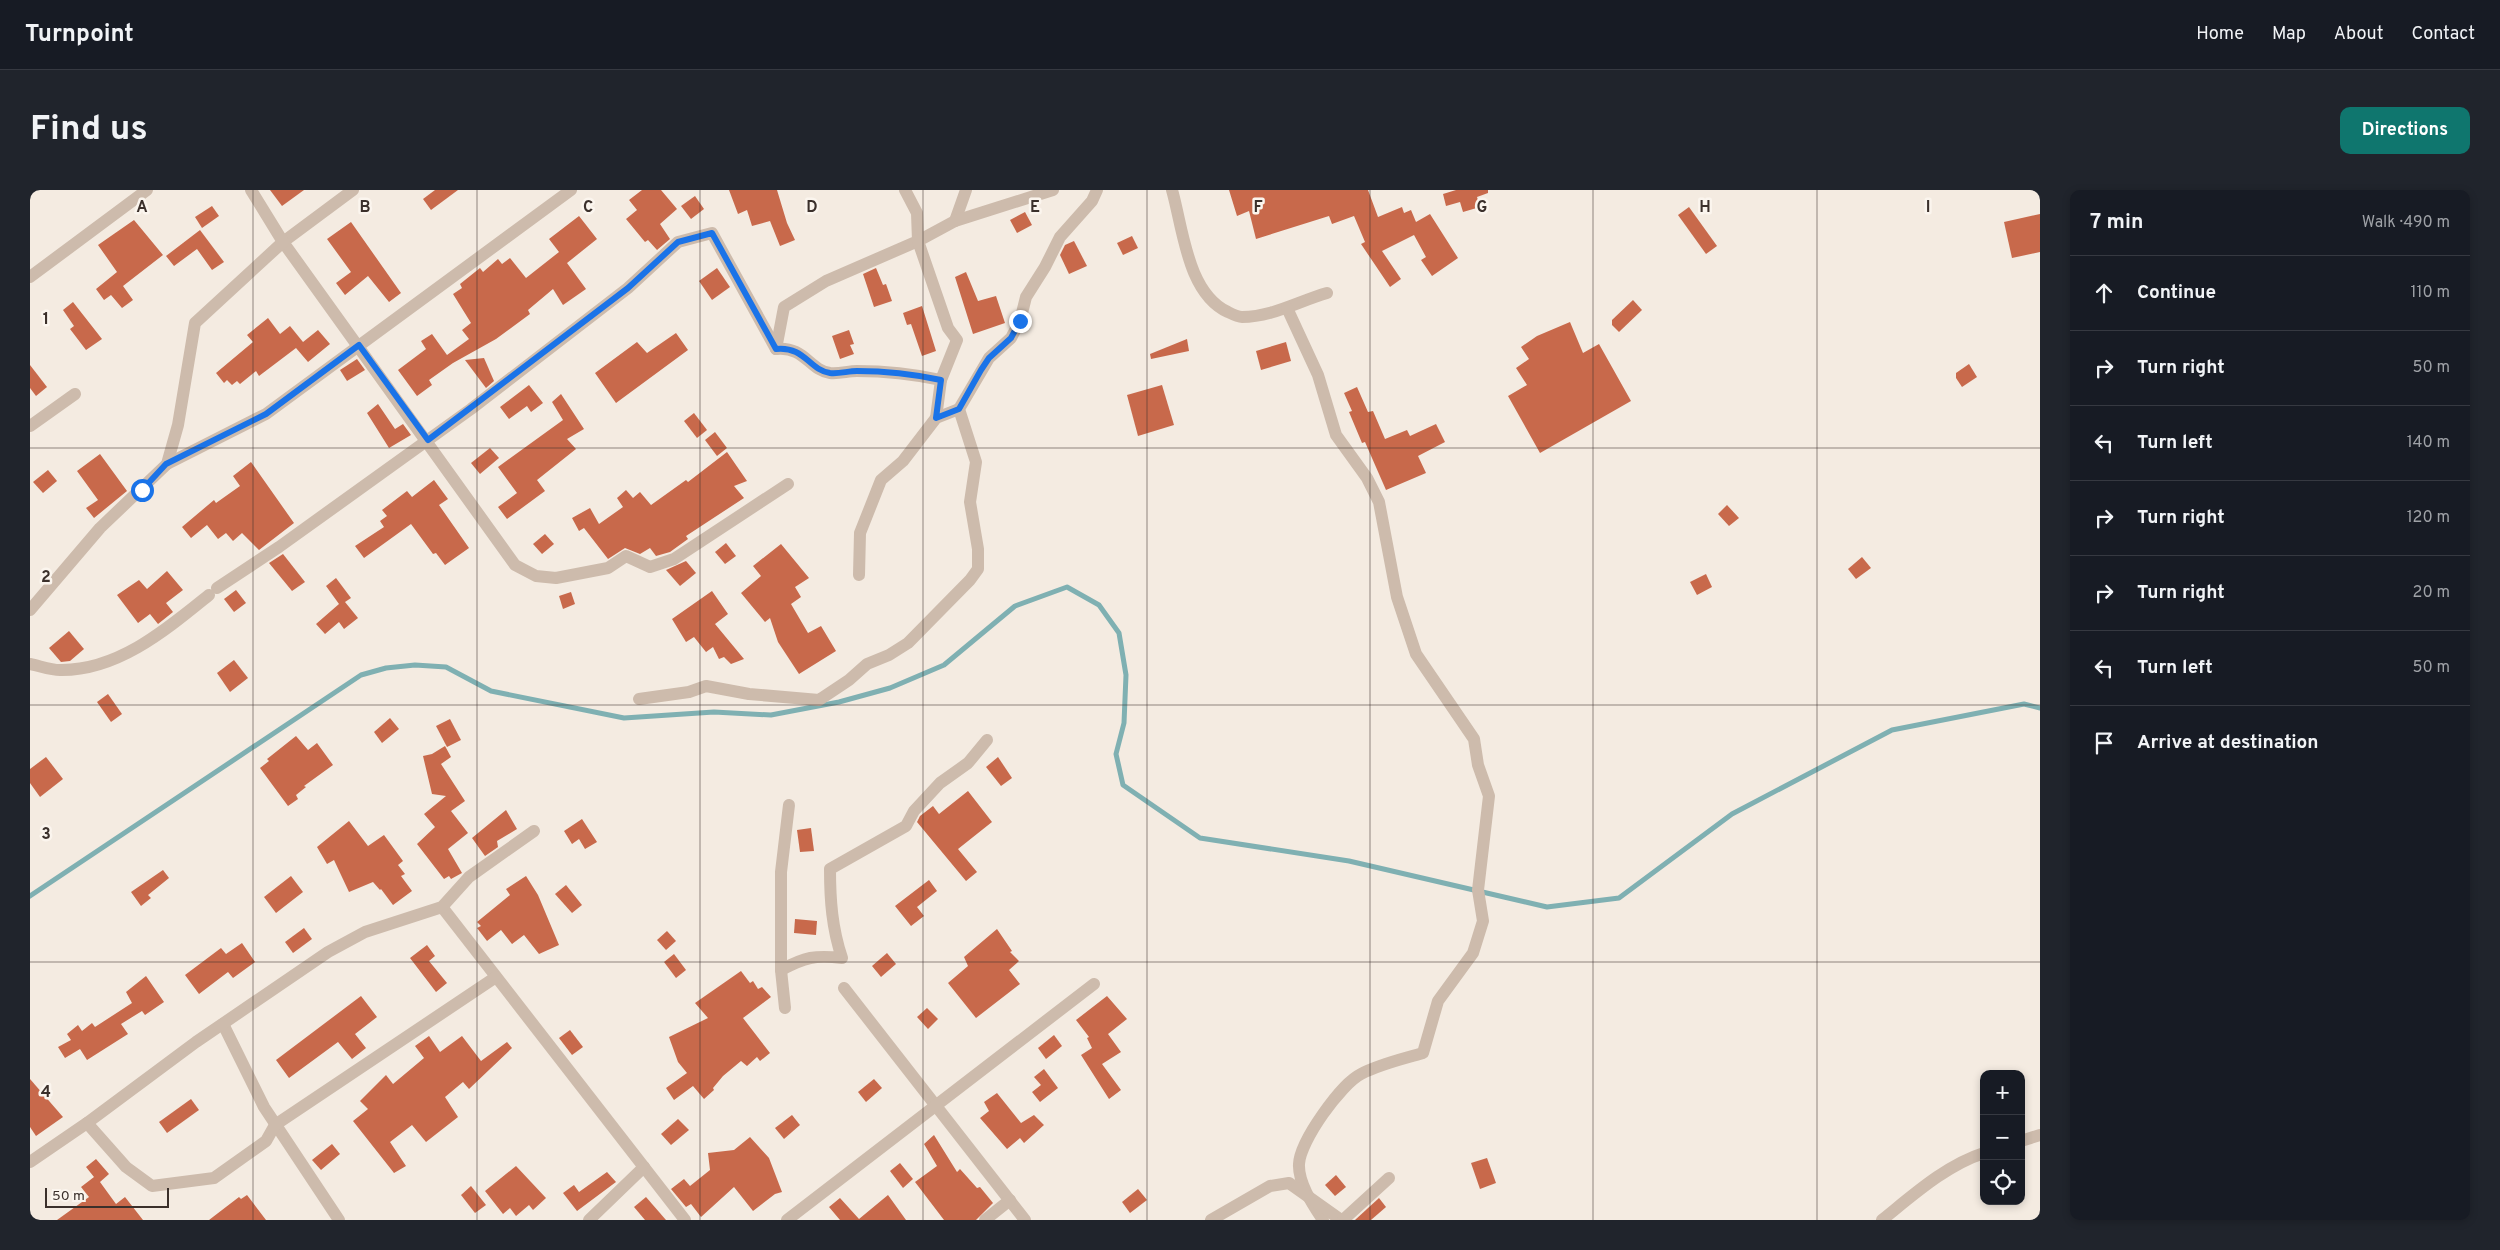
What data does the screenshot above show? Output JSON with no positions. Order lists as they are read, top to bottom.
{
  "scale_bar": "50 m",
  "page": {
    "header": "Turnpoint",
    "nav": [
      "Home",
      "Map",
      "About",
      "Contact"
    ],
    "buttons": "Directions",
    "title": "Find us",
    "heading": ["7 min", "Walk · 490 m"],
    "list": [
      ["Continue", "110 m"],
      ["Turn right", "50 m"],
      ["Turn left", "140 m"],
      ["Turn right", "120 m"],
      ["Turn right", "20 m"],
      ["Turn left", "50 m"],
      "Arrive at destination"
    ],
    "map_buttons": ["+", "−"],
    "scale": "50 m"
  },
  "grid": {
    "columns": [
      "A",
      "B",
      "C",
      "D",
      "E",
      "F",
      "G",
      "H",
      "I"
    ],
    "rows": [
      "1",
      "2",
      "3",
      "4"
    ]
  }
}
